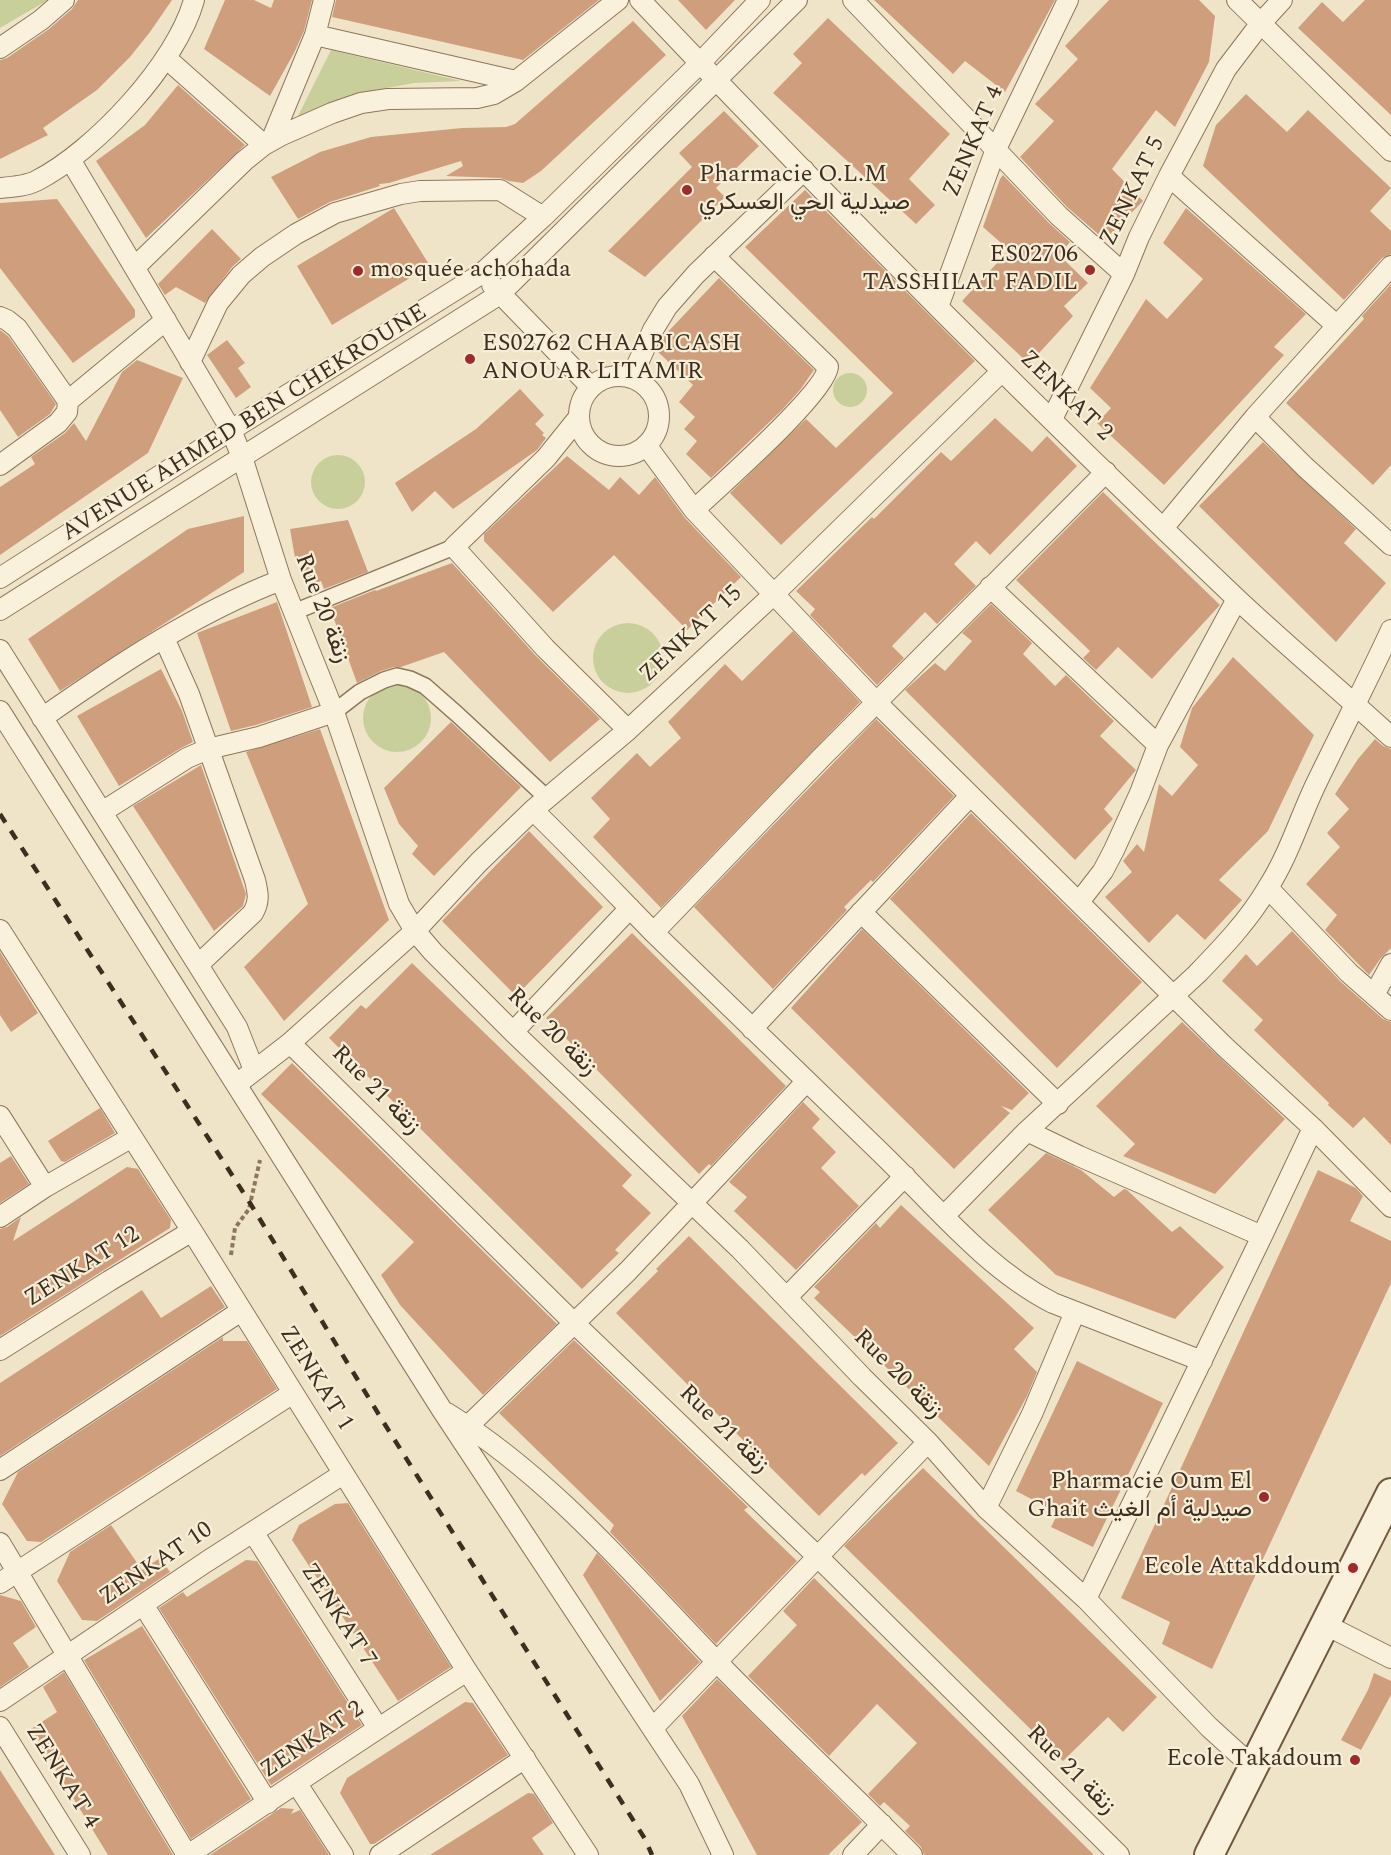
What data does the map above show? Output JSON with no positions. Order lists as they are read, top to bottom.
{
  "streets": {
    "street": [
      "ZENKAT 4",
      "ZENKAT 5",
      "ZENKAT 2",
      "AVENUE AHMED BEN CHEKROUNE",
      "Rue 20 زنقة",
      "ZENKAT 15",
      "Rue 21 زنقة",
      "ZENKAT 12",
      "ZENKAT 1",
      "ZENKAT 10",
      "ZENKAT 7"
    ]
  },
  "crossings": [
    ["ZENKAT 4", "ZENKAT 2"],
    ["ZENKAT 5", "ZENKAT 2"],
    ["ZENKAT 2", "AVENUE AHMED BEN CHEKROUNE"],
    ["ZENKAT 2", "ZENKAT 15"],
    ["ZENKAT 2", "ZENKAT 1"],
    ["ZENKAT 2", "ZENKAT 7"],
    ["AVENUE AHMED BEN CHEKROUNE", "Rue 20 زنقة"],
    ["Rue 20 زنقة", "ZENKAT 15"],
    ["ZENKAT 15", "Rue 21 زنقة"],
    ["ZENKAT 12", "ZENKAT 1"],
    ["ZENKAT 1", "ZENKAT 10"],
    ["ZENKAT 10", "ZENKAT 7"]
  ],
  "places": [
    "Pharmacie O.L.M صيدلية الحي العسكري",
    "ES02706 TASSHILAT FADIL",
    "mosquée achohada",
    "ES02762 CHAABICASH ANOUAR LITAMIR",
    "Pharmacie Oum El Ghait صيدلية أم الغيث",
    "Ecole Attakddoum",
    "Ecole Takadoum"
  ]
}
